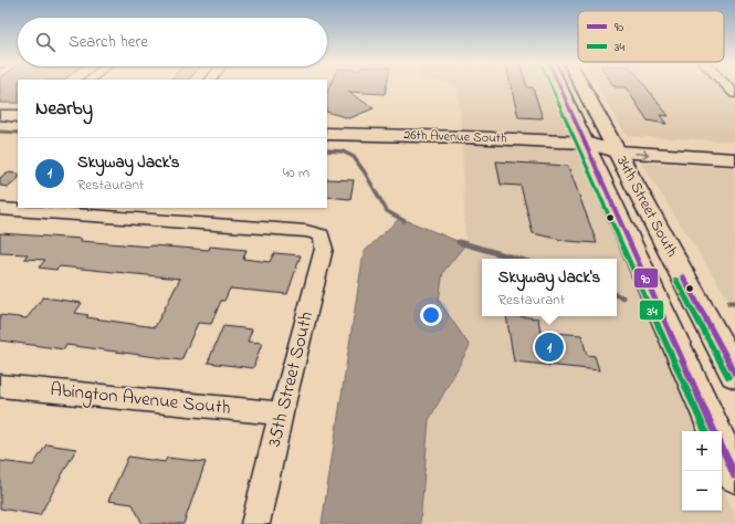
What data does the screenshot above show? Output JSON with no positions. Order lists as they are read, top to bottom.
{
  "streets": {
    "main road": ["26th Avenue South", "34th Street South"],
    "street": ["35th Street South", "Abington Avenue South"]
  },
  "crossings": [
    ["26th Avenue South", "34th Street South"],
    ["35th Street South", "Abington Avenue South"]
  ],
  "lines": ["transit line 90", "transit line 34"],
  "legend": ["90", "34"],
  "page": {
    "search": "Search here",
    "heading": "Nearby",
    "list": [
      {
        "mark": "1",
        "name": "Skyway Jack's",
        "note": "Restaurant",
        "value": "40 m"
      }
    ],
    "popup": ["Skyway Jack's", "Restaurant"],
    "pins": "1",
    "map_buttons": ["+", "−"]
  }
}
